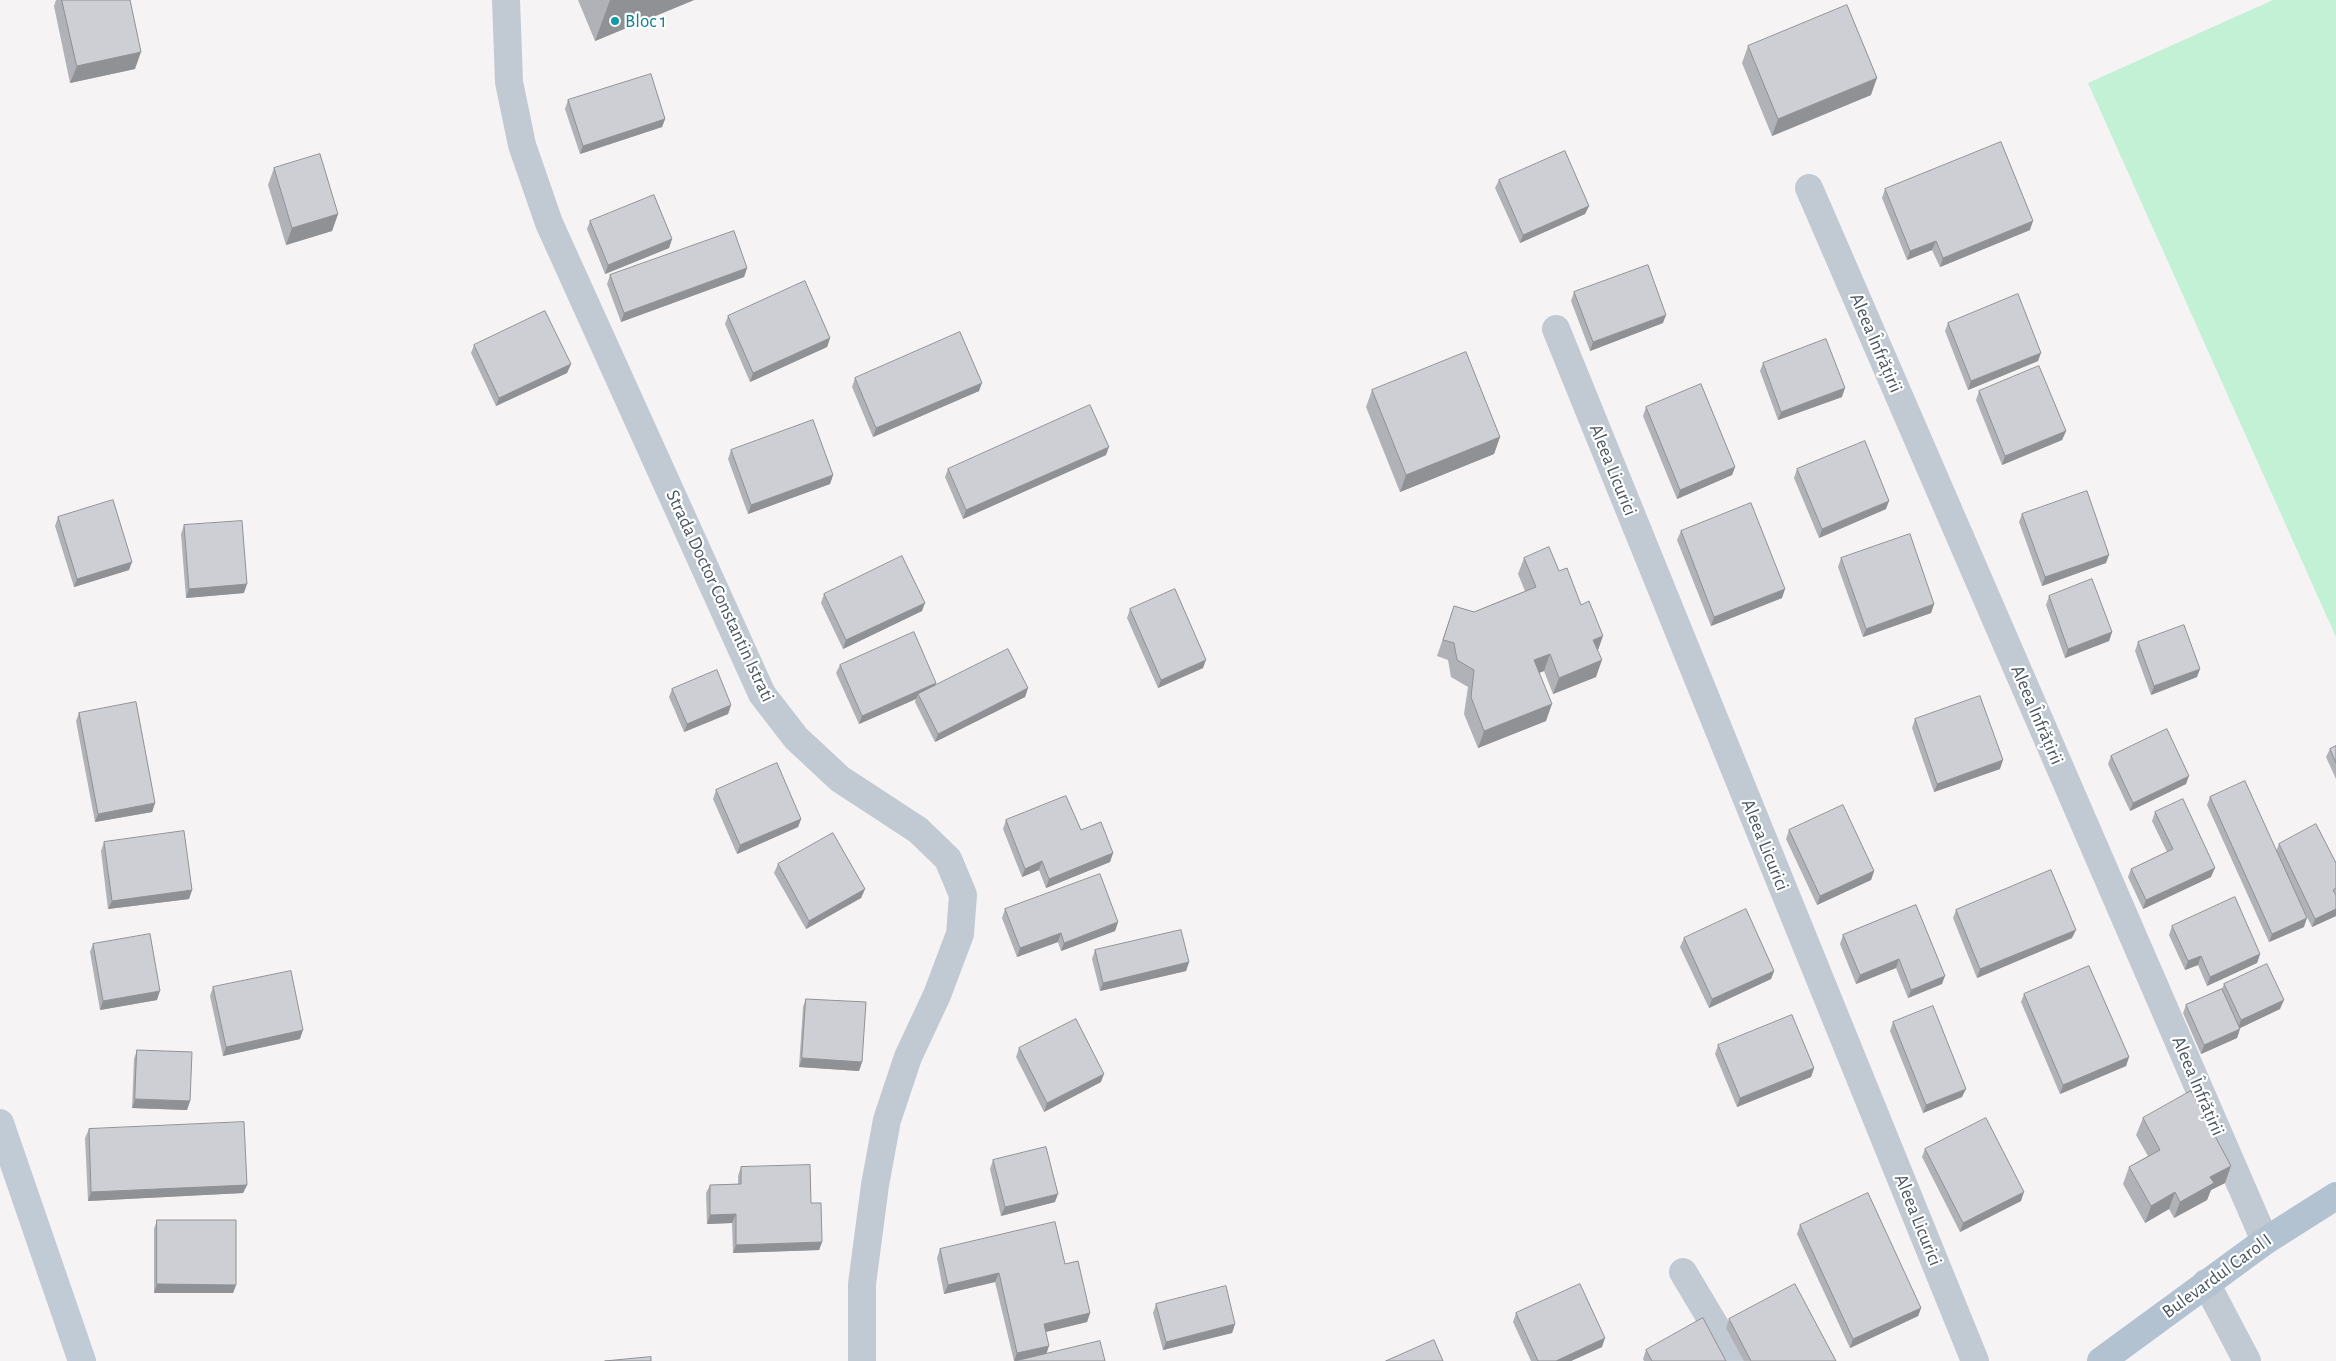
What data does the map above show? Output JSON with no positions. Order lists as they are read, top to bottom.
{
  "streets": {
    "main road": ["Bulevardul Carol I"],
    "street": ["Aleea Înfrățirii", "Aleea Licurici", "Strada Doctor Constantin Istrati"]
  },
  "crossings": [
    ["Aleea Înfrățirii", "Bulevardul Carol I"]
  ],
  "places": ["Bloc 1"]
}
